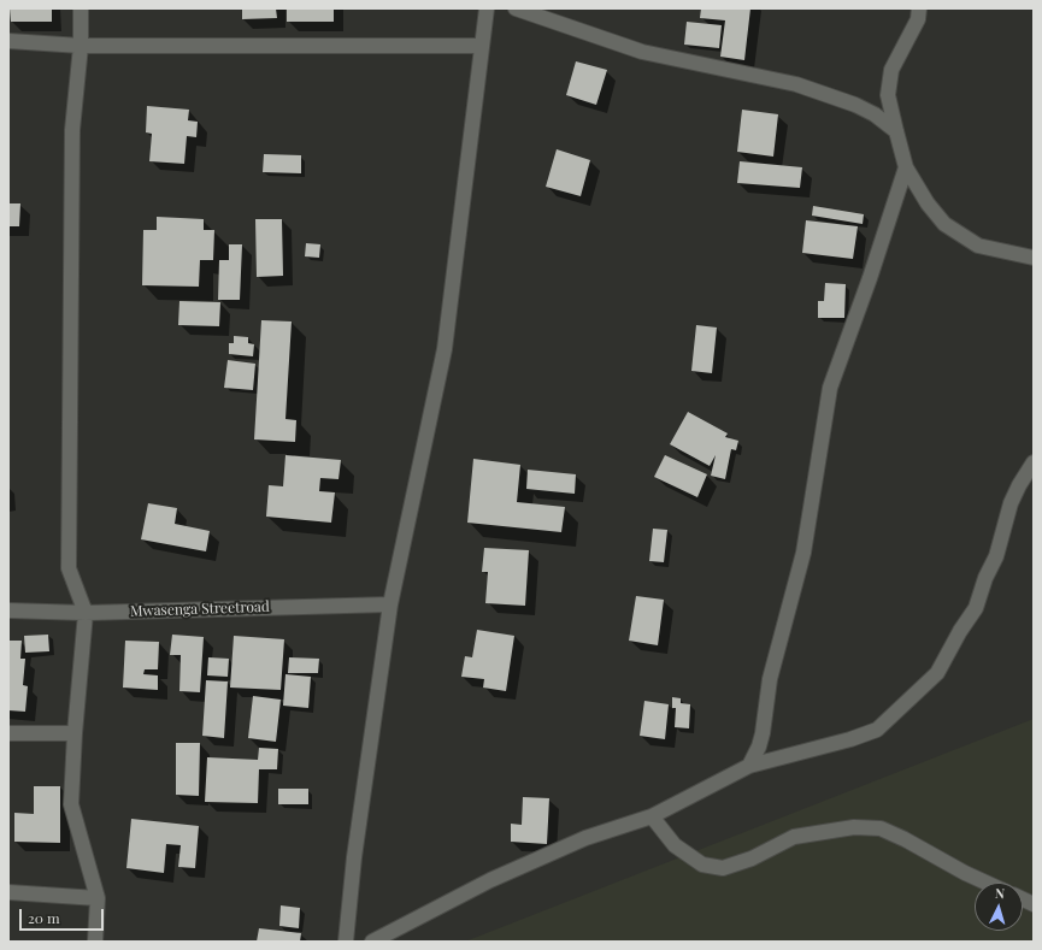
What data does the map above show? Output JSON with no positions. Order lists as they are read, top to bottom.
{
  "streets": {
    "street": ["Mwasenga Streetroad"]
  },
  "scale_bar": "20 m",
  "north": "top"
}
